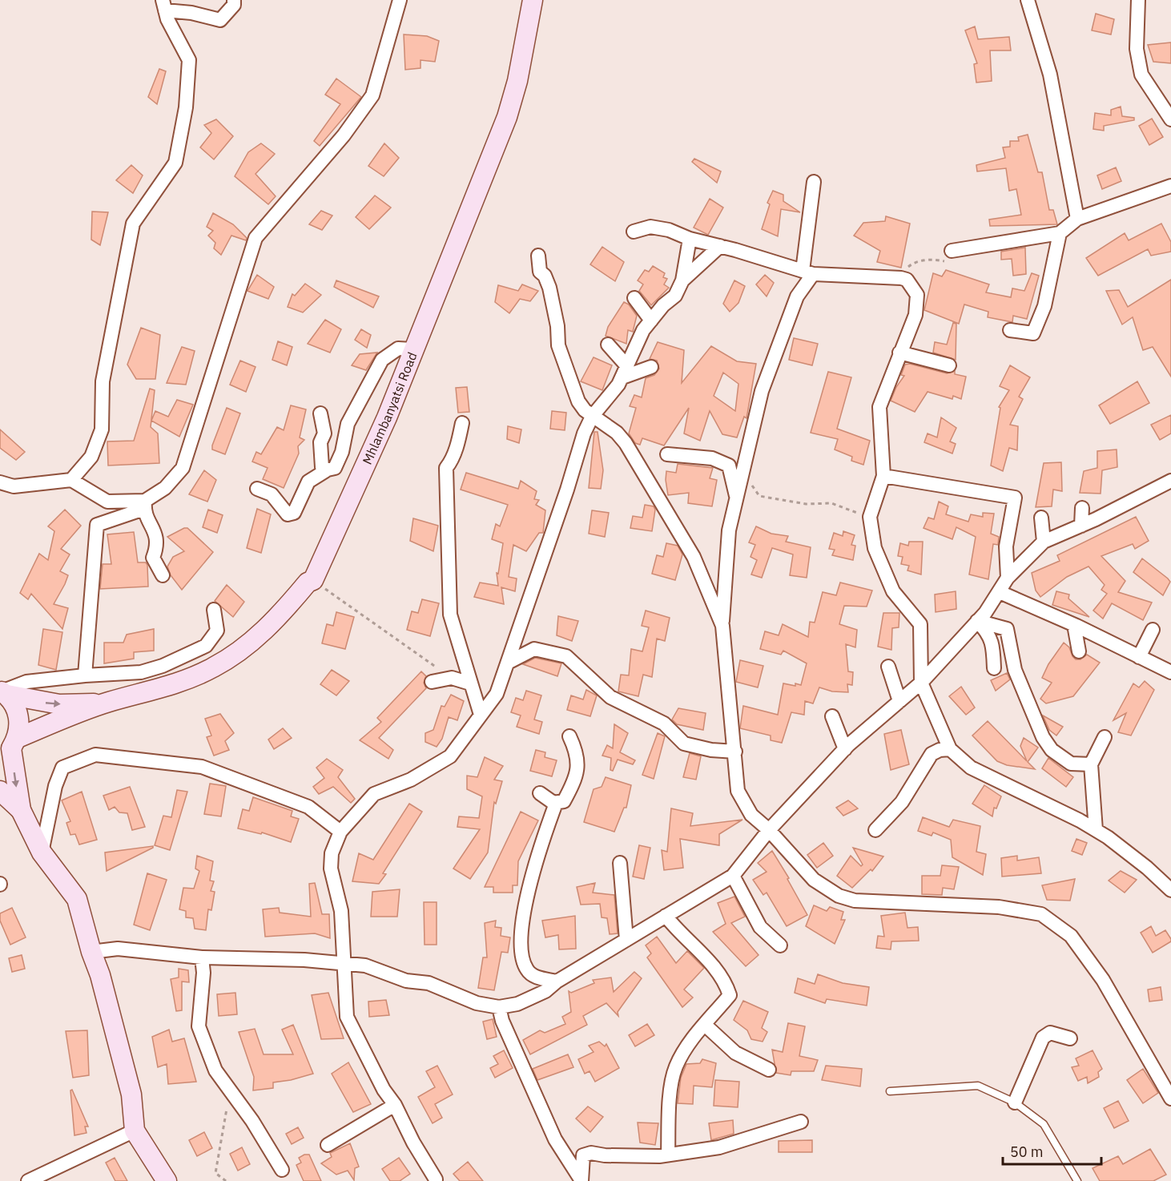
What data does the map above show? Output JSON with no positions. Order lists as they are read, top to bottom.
{
  "streets": {
    "main road": ["Mhlambanyatsi Road"]
  },
  "scale_bar": "50 m"
}
